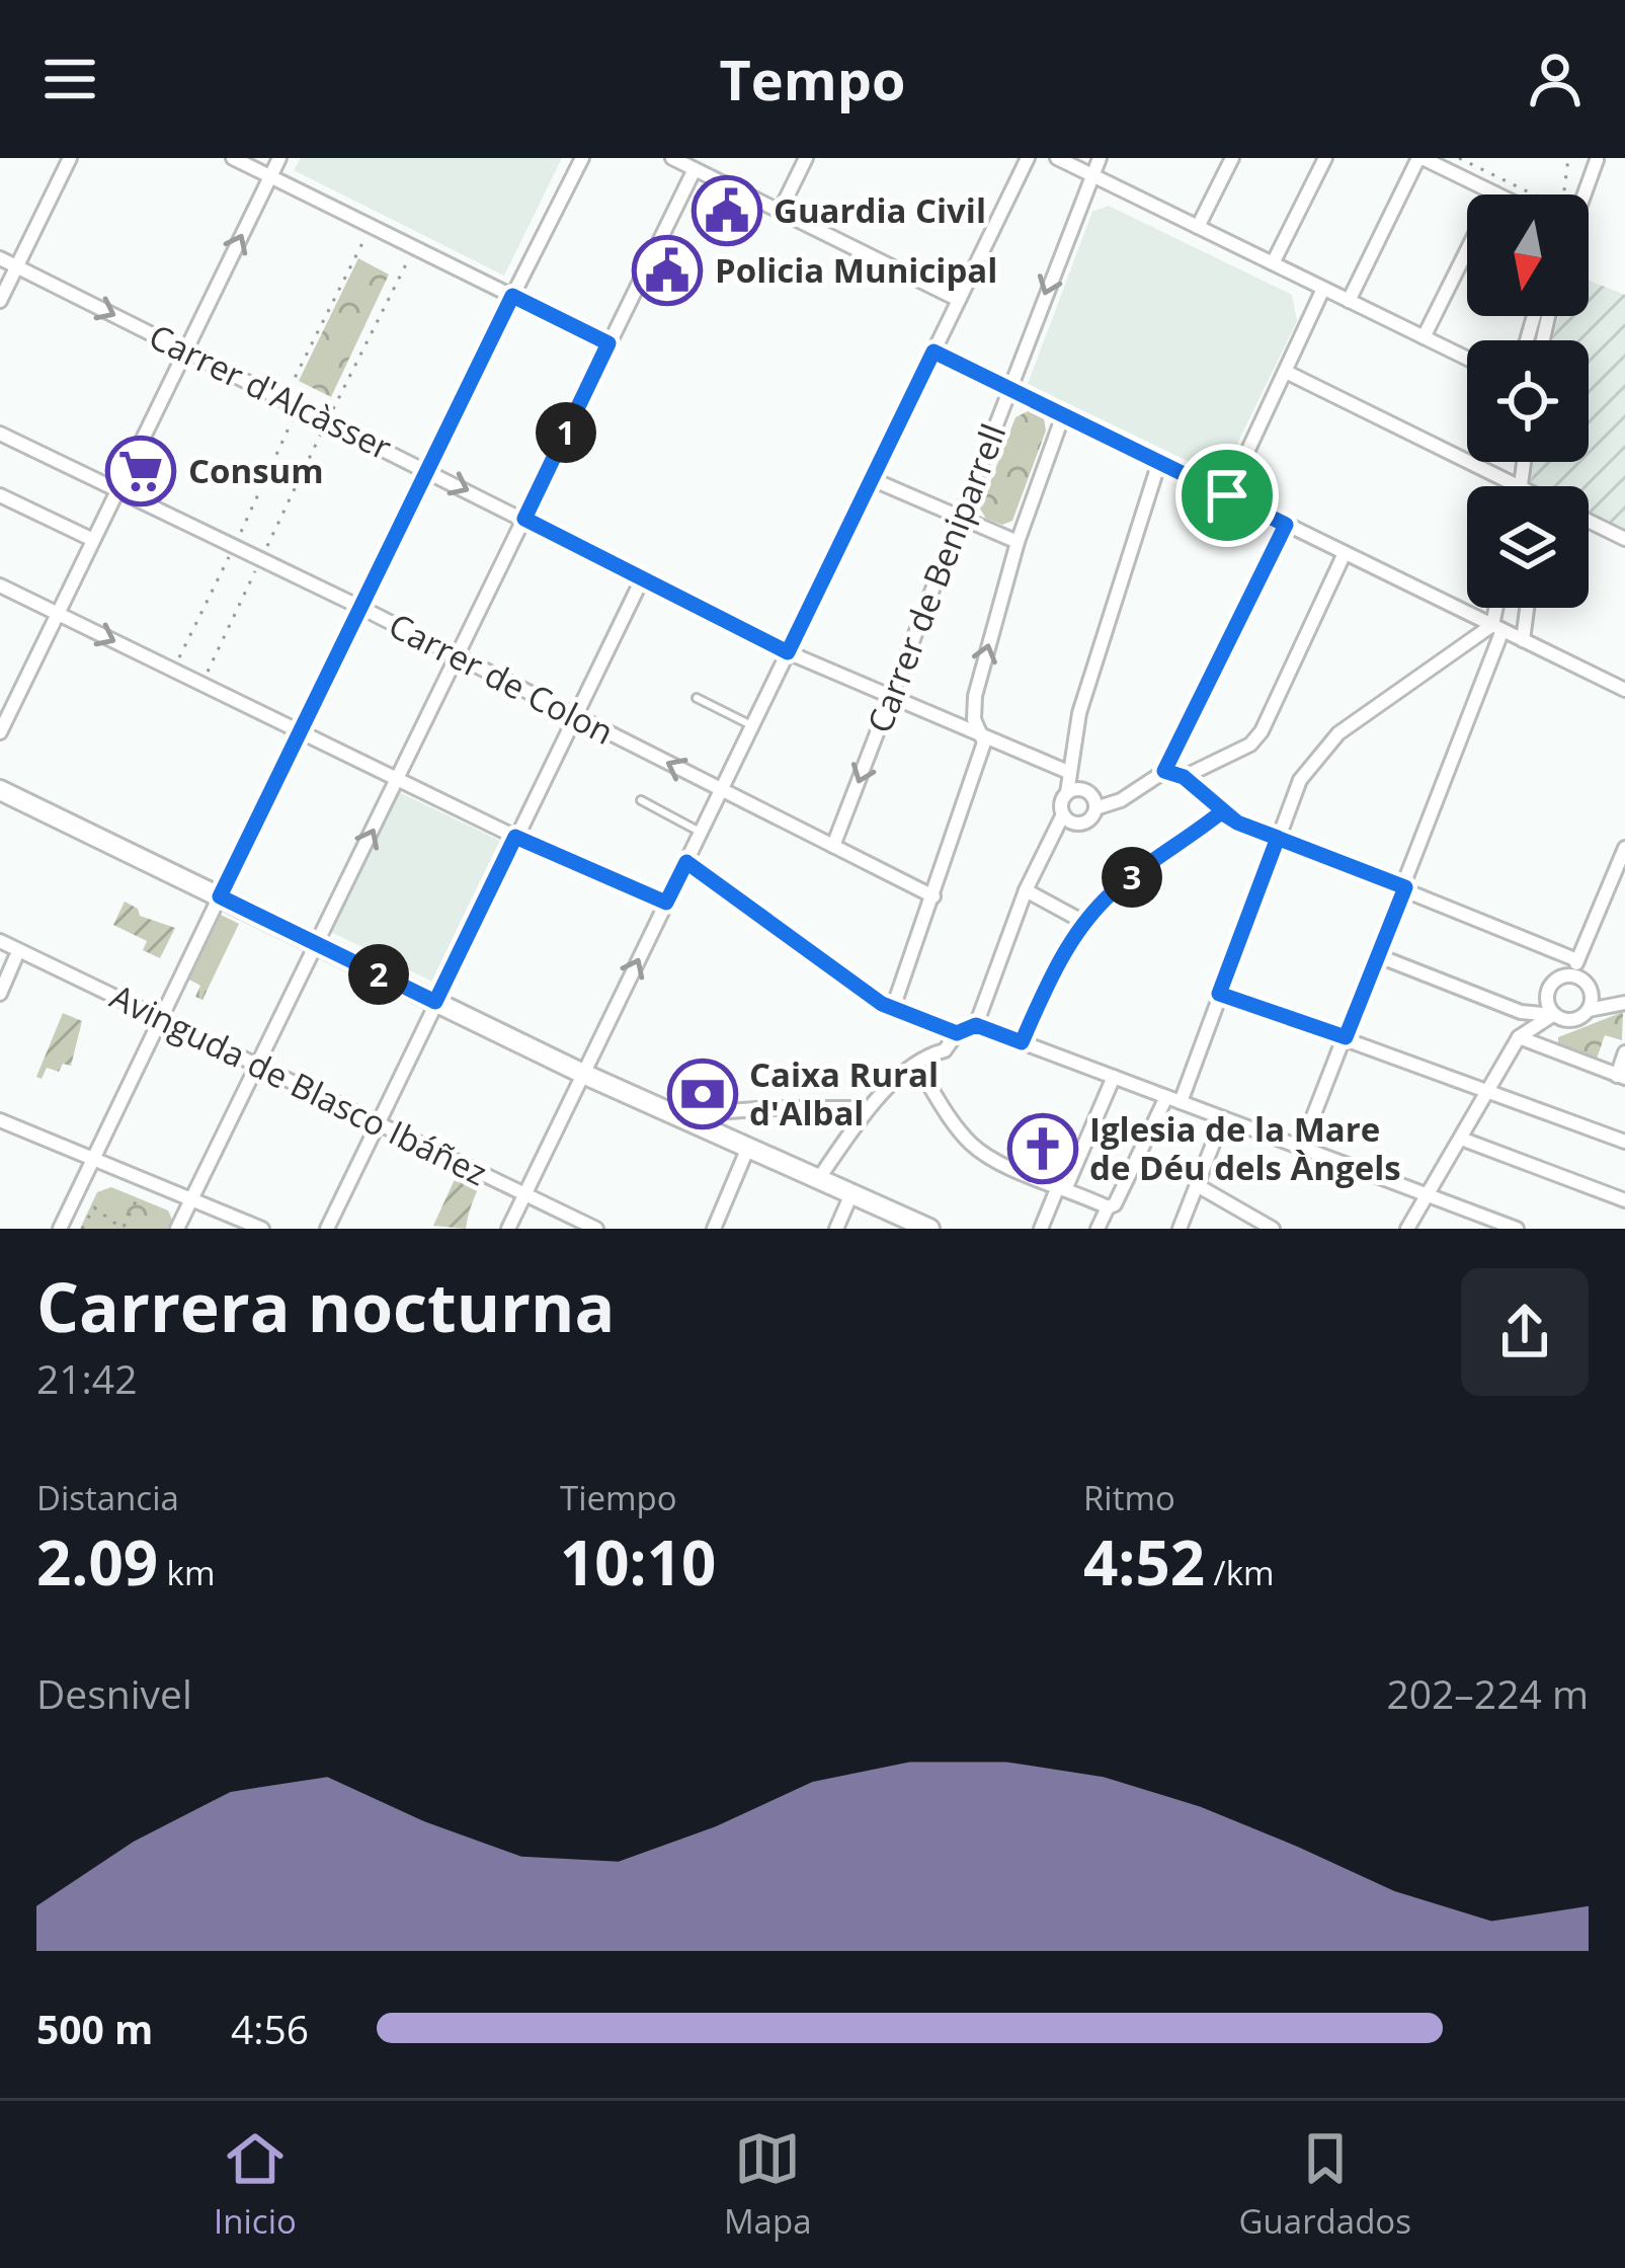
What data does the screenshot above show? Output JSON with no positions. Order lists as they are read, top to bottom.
{
  "streets": {
    "street": [
      "Carrer d'Alcàsser",
      "Carrer de Beniparrell",
      "Carrer de Colon",
      "Avinguda de Blasco Ibáñez"
    ]
  },
  "crossings": [
    ["Carrer d'Alcàsser", "Carrer de Beniparrell"],
    ["Carrer de Beniparrell", "Carrer de Colon"]
  ],
  "places": {
    "public building": ["Guardia Civil", "Policia Municipal"],
    "supermarket": ["Consum"],
    "bank": ["Caixa Rural d'Albal"],
    "church": ["Iglesia de la Mare de Déu dels Àngels"]
  },
  "north": "bottom",
  "page": {
    "header": "Tempo",
    "pins": ["1", "3", "2"],
    "heading": ["Carrera nocturna", "21:42"],
    "stats": [
      ["Distancia", "2.09 km"],
      ["Tiempo", "10:10"],
      ["Ritmo", "4:52 /km"]
    ],
    "chart": ["Desnivel", "202–224 m"],
    "list": [
      {
        "name": "500 m",
        "note": "4:56"
      }
    ],
    "tabs": ["Inicio", "Mapa", "Guardados"]
  }
}
